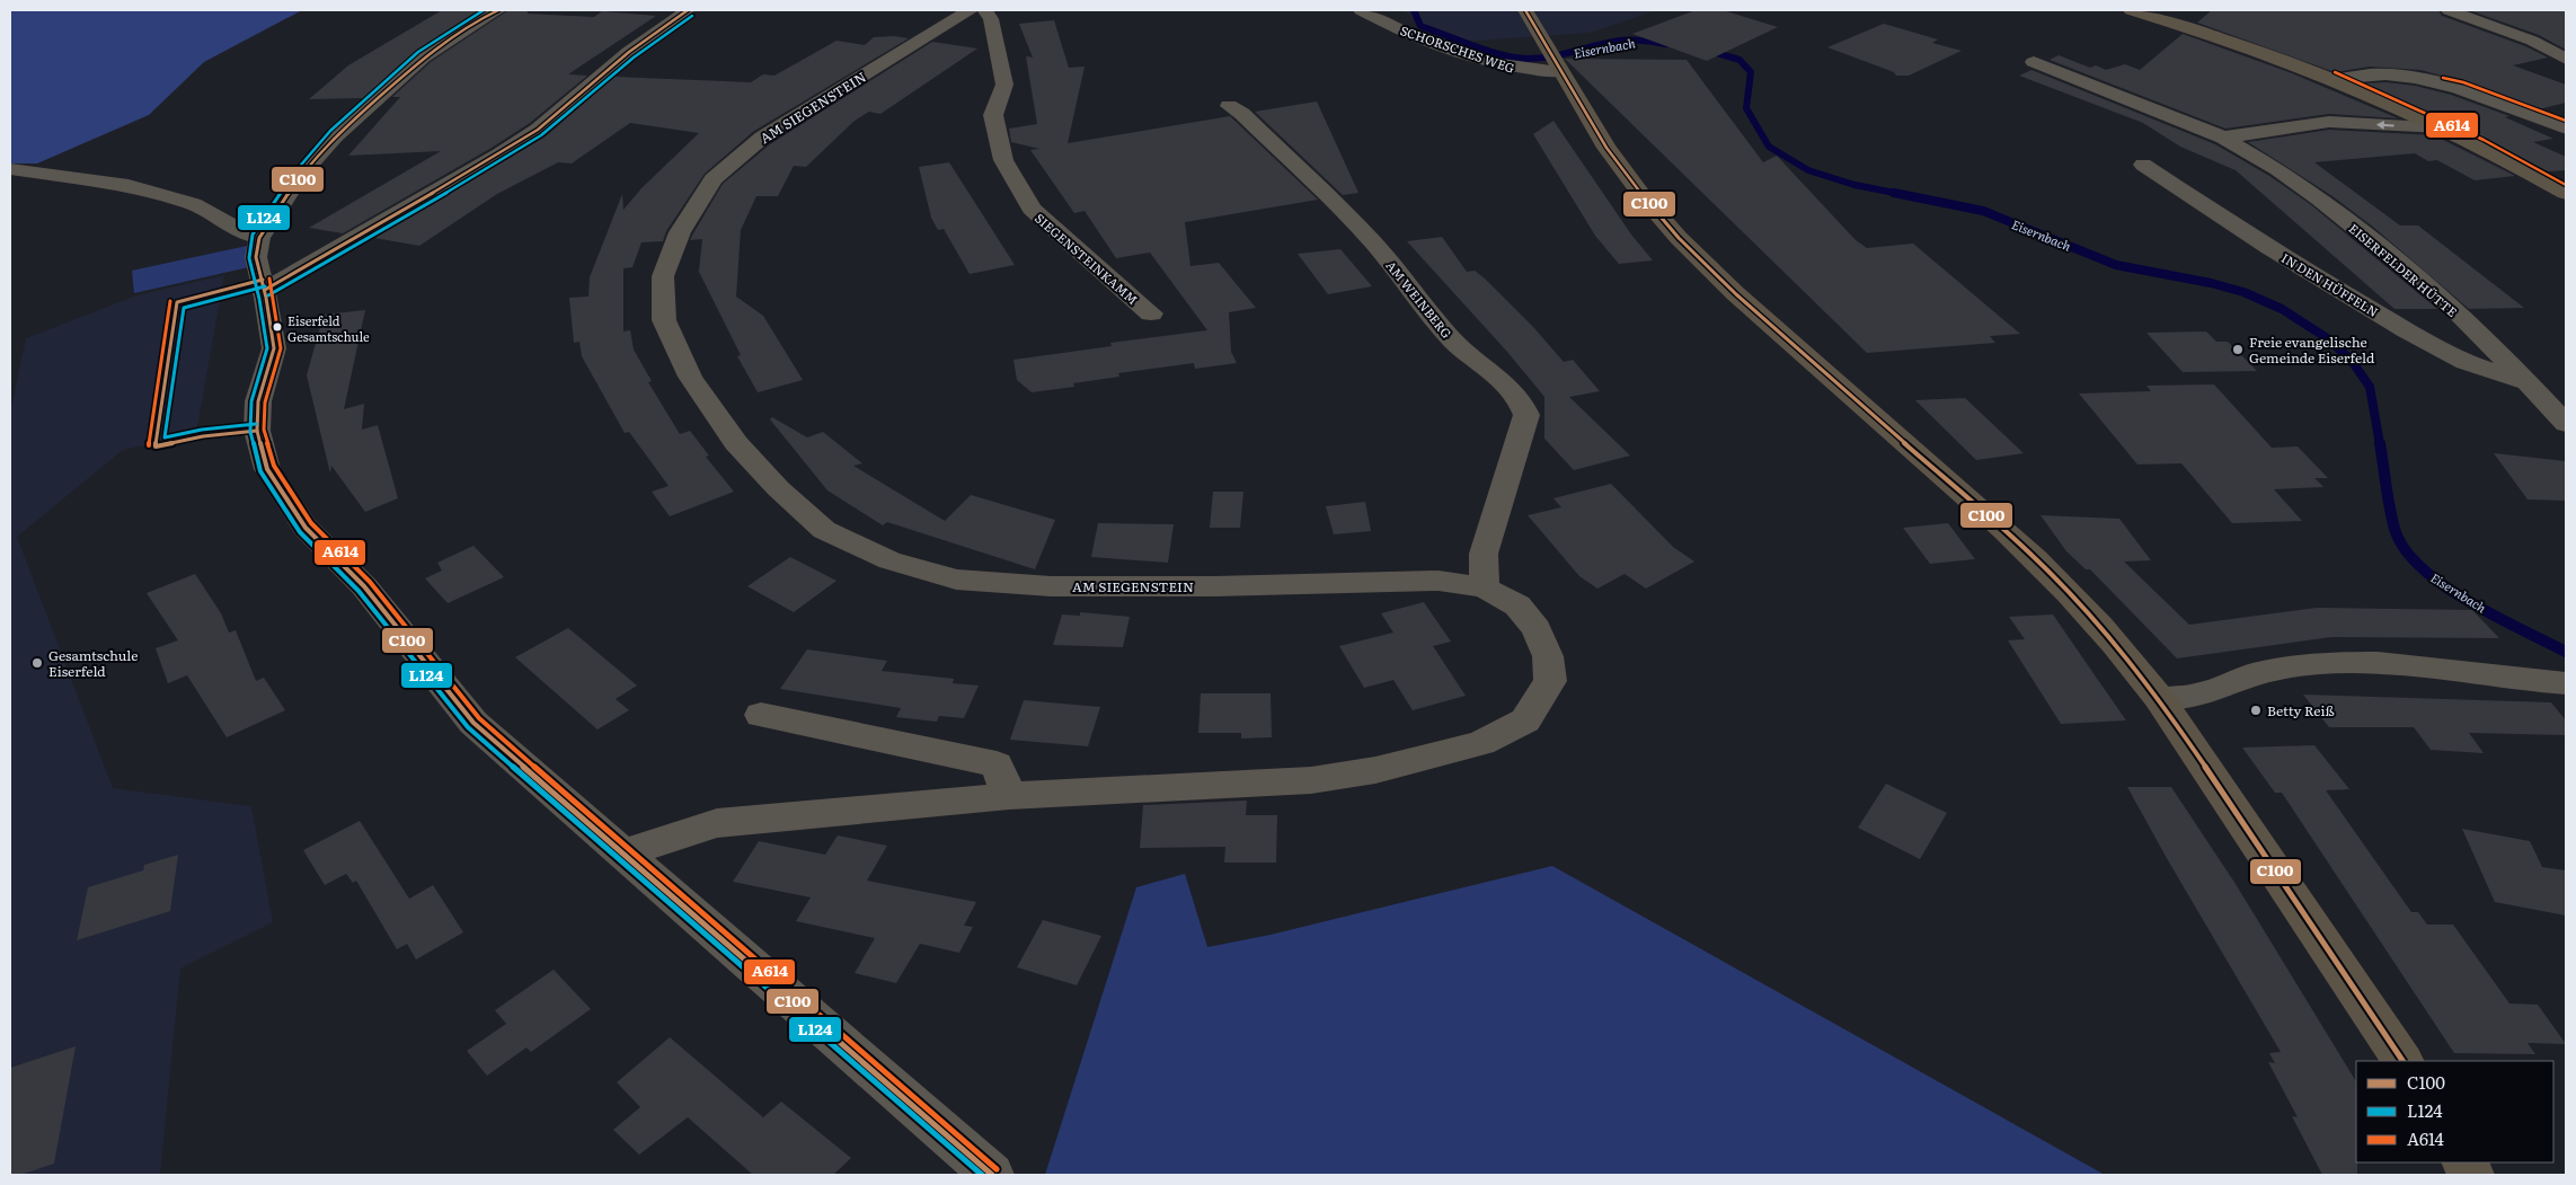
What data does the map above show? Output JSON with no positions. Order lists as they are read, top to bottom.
{
  "streets": {
    "street": [
      "SCHORSCHES WEG",
      "AM SIEGENSTEIN",
      "SIEGENSTEINKAMM",
      "EISERFELDER HÜTTE",
      "IN DEN HÜFFELN",
      "AM WEINBERG"
    ]
  },
  "crossings": [
    ["AM SIEGENSTEIN", "AM WEINBERG"],
    ["EISERFELDER HÜTTE", "IN DEN HÜFFELN"]
  ],
  "water": ["Eisernbach"],
  "places": [
    "Eiserfeld Gesamtschule",
    "Freie evangelische Gemeinde Eiserfeld",
    "Gesamtschule Eiserfeld",
    "Betty Reiß"
  ],
  "lines": ["transit line C100", "transit line L124", "transit line A614"],
  "legend": ["C100", "L124", "A614"]
}
